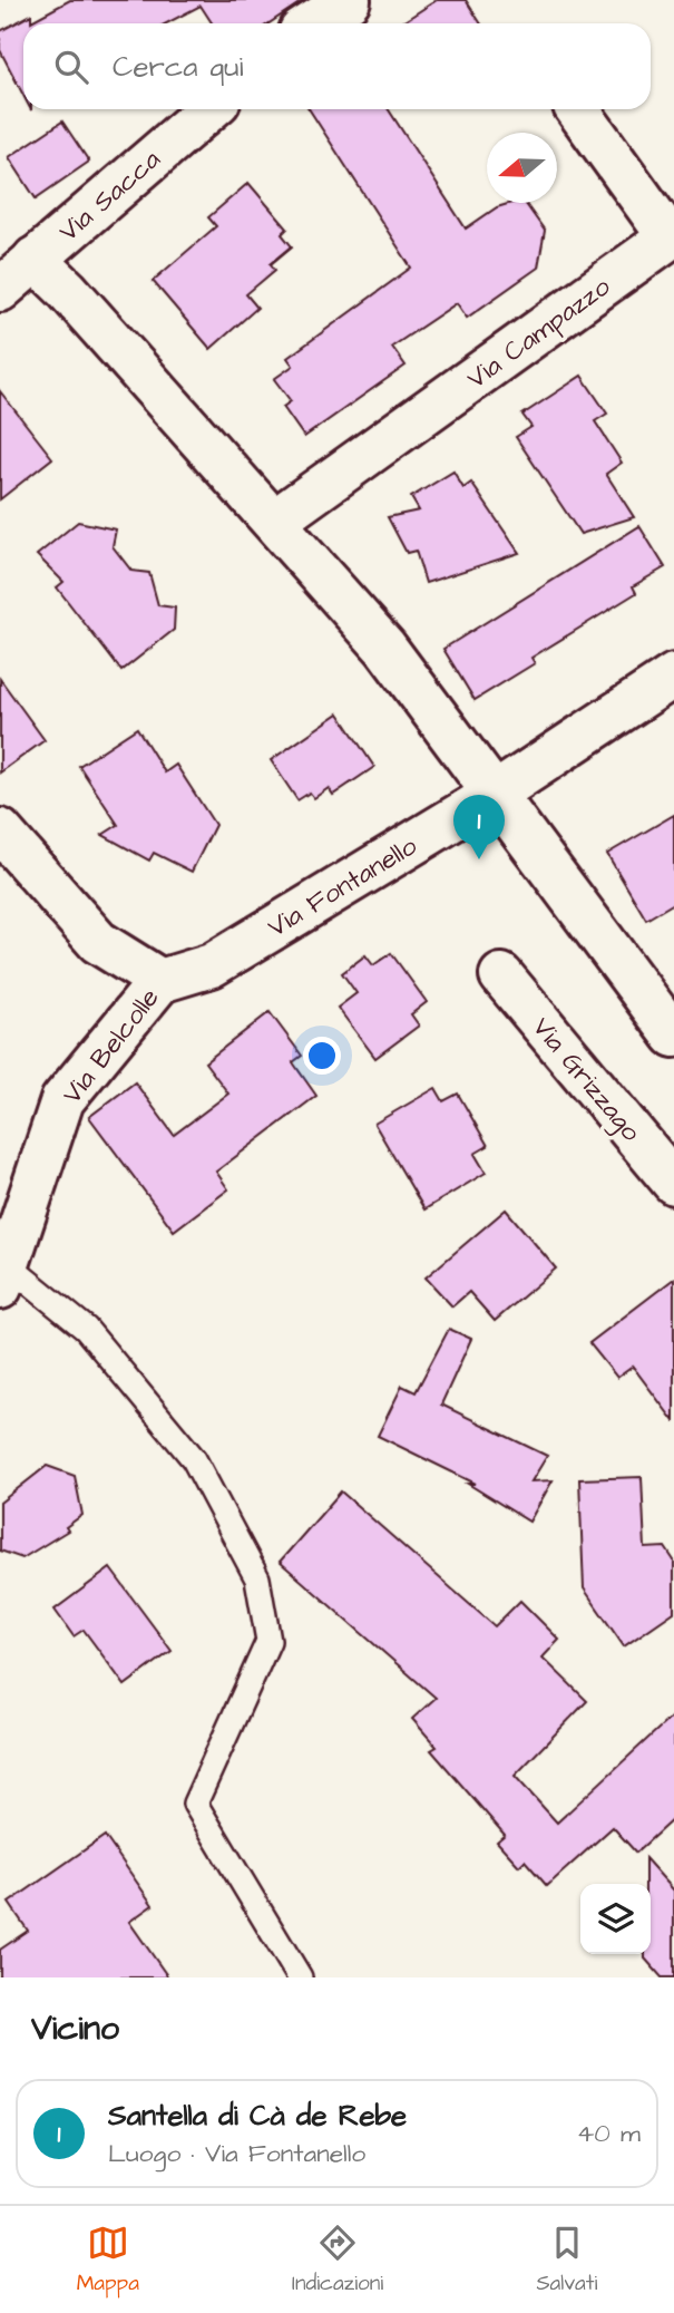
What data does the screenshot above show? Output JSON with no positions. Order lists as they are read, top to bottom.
{
  "streets": {
    "street": [
      "Via Sacca",
      "Via Campazzo",
      "Via Fontanello",
      "Via Belcolle",
      "Via Grizzago"
    ]
  },
  "crossings": [
    ["Via Fontanello", "Via Belcolle"]
  ],
  "north": "left",
  "page": {
    "search": "Cerca qui",
    "pins": "1",
    "heading": "Vicino",
    "list": [
      {
        "mark": "1",
        "name": "Santella di Cà de Rebe",
        "note": "Luogo · Via Fontanello",
        "value": "40 m"
      }
    ],
    "nav": ["Mappa", "Indicazioni", "Salvati"]
  }
}
